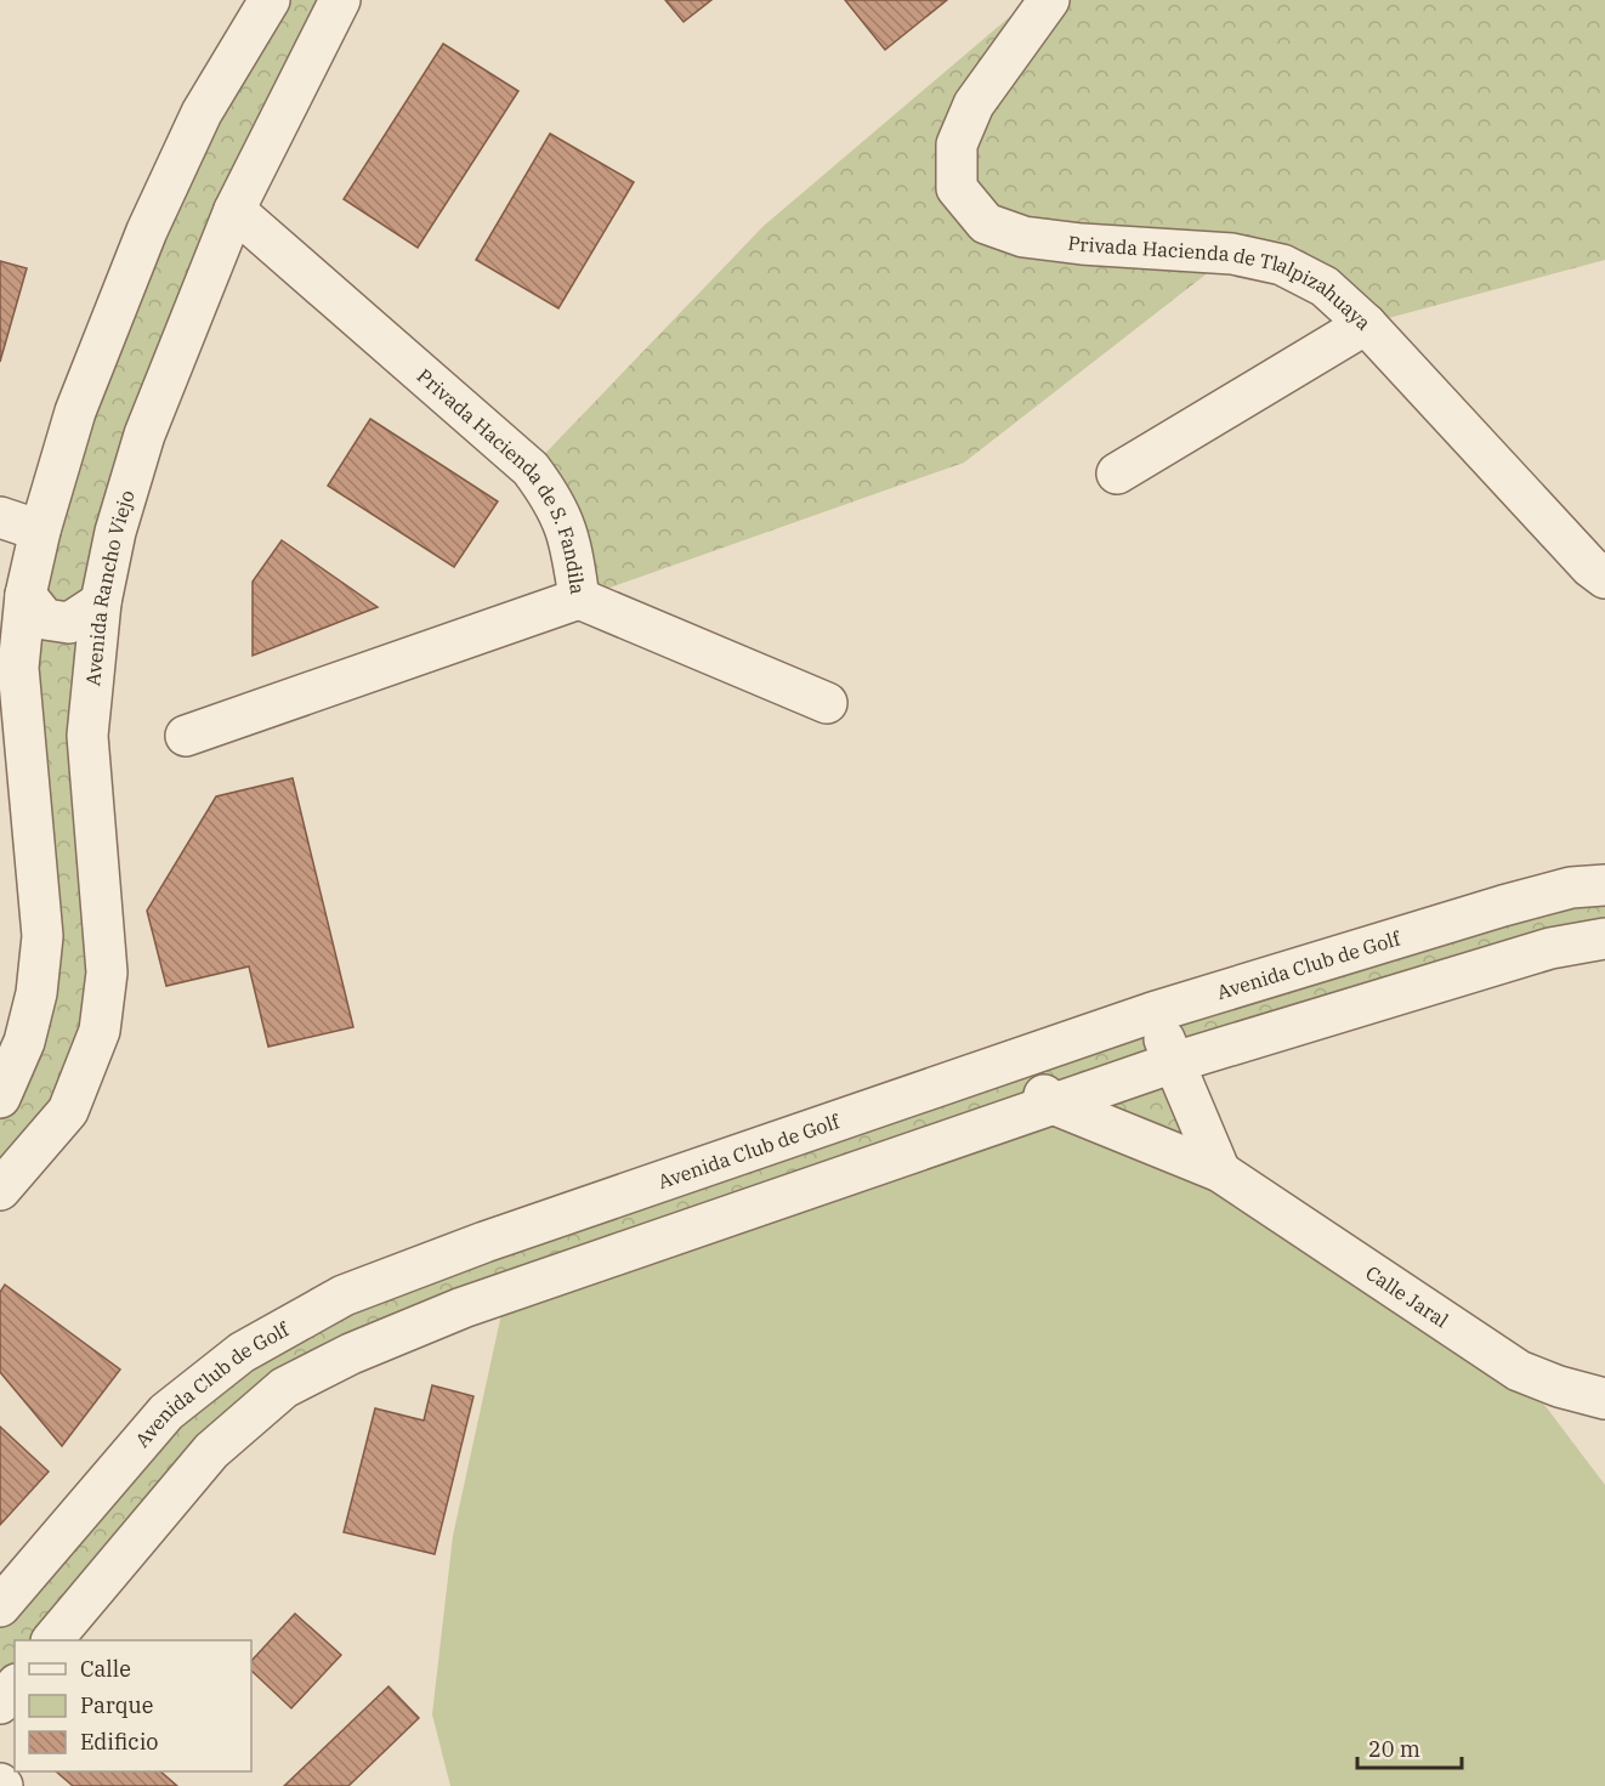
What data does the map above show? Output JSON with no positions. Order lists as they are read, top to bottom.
{
  "streets": {
    "street": [
      "Privada Hacienda de Tlalpizahuaya",
      "Privada Hacienda de S. Fandila",
      "Avenida Rancho Viejo",
      "Avenida Club de Golf",
      "Calle Jaral"
    ]
  },
  "crossings": [
    ["Privada Hacienda de S. Fandila", "Avenida Rancho Viejo"],
    ["Avenida Club de Golf", "Calle Jaral"]
  ],
  "legend": ["Calle", "Parque", "Edificio"],
  "scale_bar": "20 m"
}
